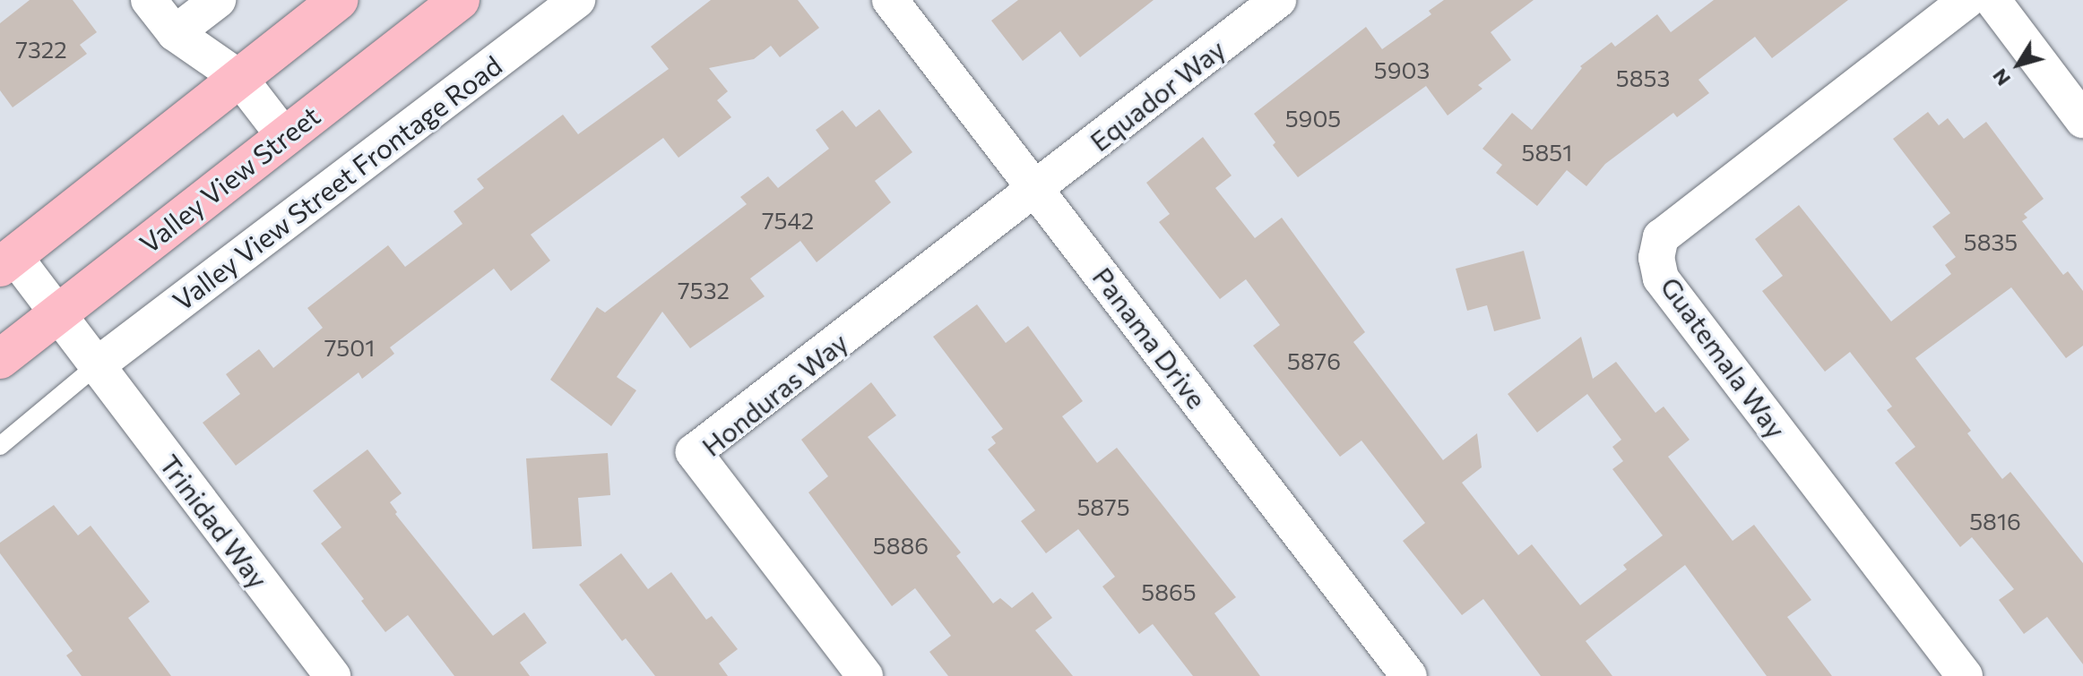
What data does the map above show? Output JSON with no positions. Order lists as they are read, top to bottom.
{
  "streets": {
    "main road": ["Valley View Street"],
    "street": [
      "Equador Way",
      "Valley View Street Frontage Road",
      "Panama Drive",
      "Guatemala Way",
      "Honduras Way",
      "Trinidad Way"
    ]
  },
  "crossings": [
    ["Equador Way", "Panama Drive"],
    ["Equador Way", "Honduras Way"],
    ["Valley View Street", "Trinidad Way"],
    ["Valley View Street Frontage Road", "Trinidad Way"],
    ["Panama Drive", "Honduras Way"]
  ],
  "house_numbers": [
    "7322",
    "5903",
    "5853",
    "5905",
    "5851",
    "7542",
    "5835",
    "7532",
    "7501",
    "5876",
    "5875",
    "5816",
    "5886",
    "5865"
  ],
  "north": "bottom left"
}
